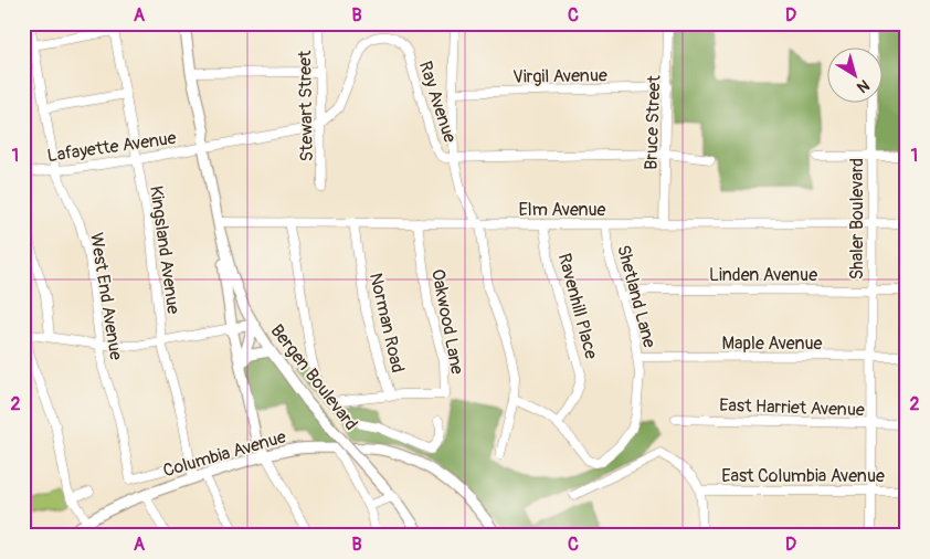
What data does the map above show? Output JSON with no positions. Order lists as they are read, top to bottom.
{
  "streets": {
    "main road": ["Bergen Boulevard", "Columbia Avenue"],
    "street": [
      "Virgil Avenue",
      "Ray Avenue",
      "Stewart Street",
      "Bruce Street",
      "Lafayette Avenue",
      "Elm Avenue",
      "Shaler Boulevard",
      "Kingsland Avenue",
      "Linden Avenue",
      "West End Avenue",
      "Shetland Lane",
      "Ravenhill Place",
      "Oakwood Lane",
      "Norman Road",
      "Maple Avenue",
      "East Harriet Avenue",
      "East Columbia Avenue"
    ]
  },
  "crossings": [
    ["Virgil Avenue", "Bruce Street"],
    ["Ray Avenue", "Stewart Street"],
    ["Ray Avenue", "Bruce Street"],
    ["Bruce Street", "Elm Avenue"],
    ["Lafayette Avenue", "Kingsland Avenue"],
    ["Lafayette Avenue", "West End Avenue"],
    ["Lafayette Avenue", "Bergen Boulevard"],
    ["Elm Avenue", "Shaler Boulevard"],
    ["Elm Avenue", "Shetland Lane"],
    ["Elm Avenue", "Ravenhill Place"],
    ["Elm Avenue", "Oakwood Lane"],
    ["Elm Avenue", "Norman Road"],
    ["Elm Avenue", "Bergen Boulevard"],
    ["Shaler Boulevard", "Linden Avenue"],
    ["Shaler Boulevard", "Maple Avenue"],
    ["Shaler Boulevard", "East Harriet Avenue"],
    ["Shaler Boulevard", "East Columbia Avenue"],
    ["Kingsland Avenue", "Columbia Avenue"],
    ["Linden Avenue", "Shetland Lane"],
    ["Shetland Lane", "Ravenhill Place"],
    ["Shetland Lane", "Maple Avenue"],
    ["Oakwood Lane", "Norman Road"]
  ],
  "north": "bottom right",
  "grid": {
    "columns": [
      "A",
      "B",
      "C",
      "D"
    ],
    "rows": ["1", "2"]
  }
}
